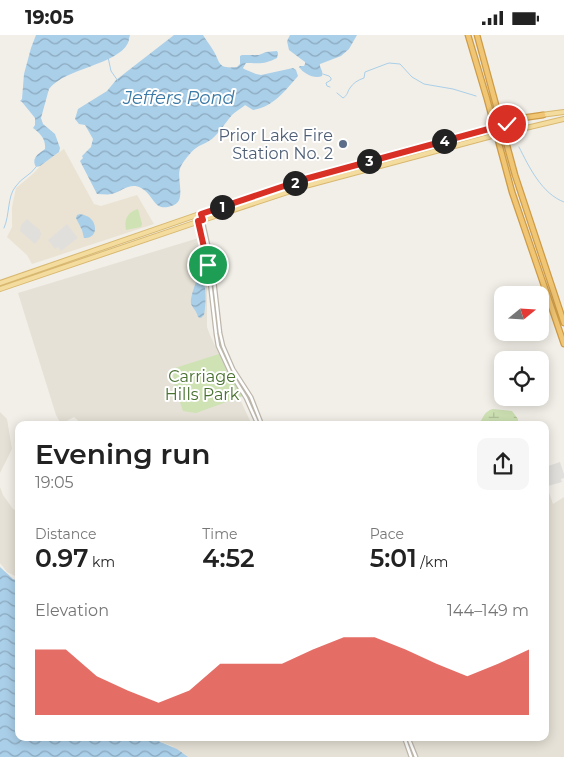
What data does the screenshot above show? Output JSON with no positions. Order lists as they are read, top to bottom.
{
  "water": ["Jeffers Pond"],
  "parks": ["Carriage Hills Park"],
  "places": ["Prior Lake Fire Station No. 2"],
  "north": "right",
  "page": {
    "status": "19:05",
    "pins": [
      "4",
      "3",
      "2",
      "1"
    ],
    "heading": ["Evening run", "19:05"],
    "stats": [
      ["Distance", "0.97 km"],
      ["Time", "4:52"],
      ["Pace", "5:01 /km"]
    ],
    "chart": ["Elevation", "144–149 m"]
  }
}
